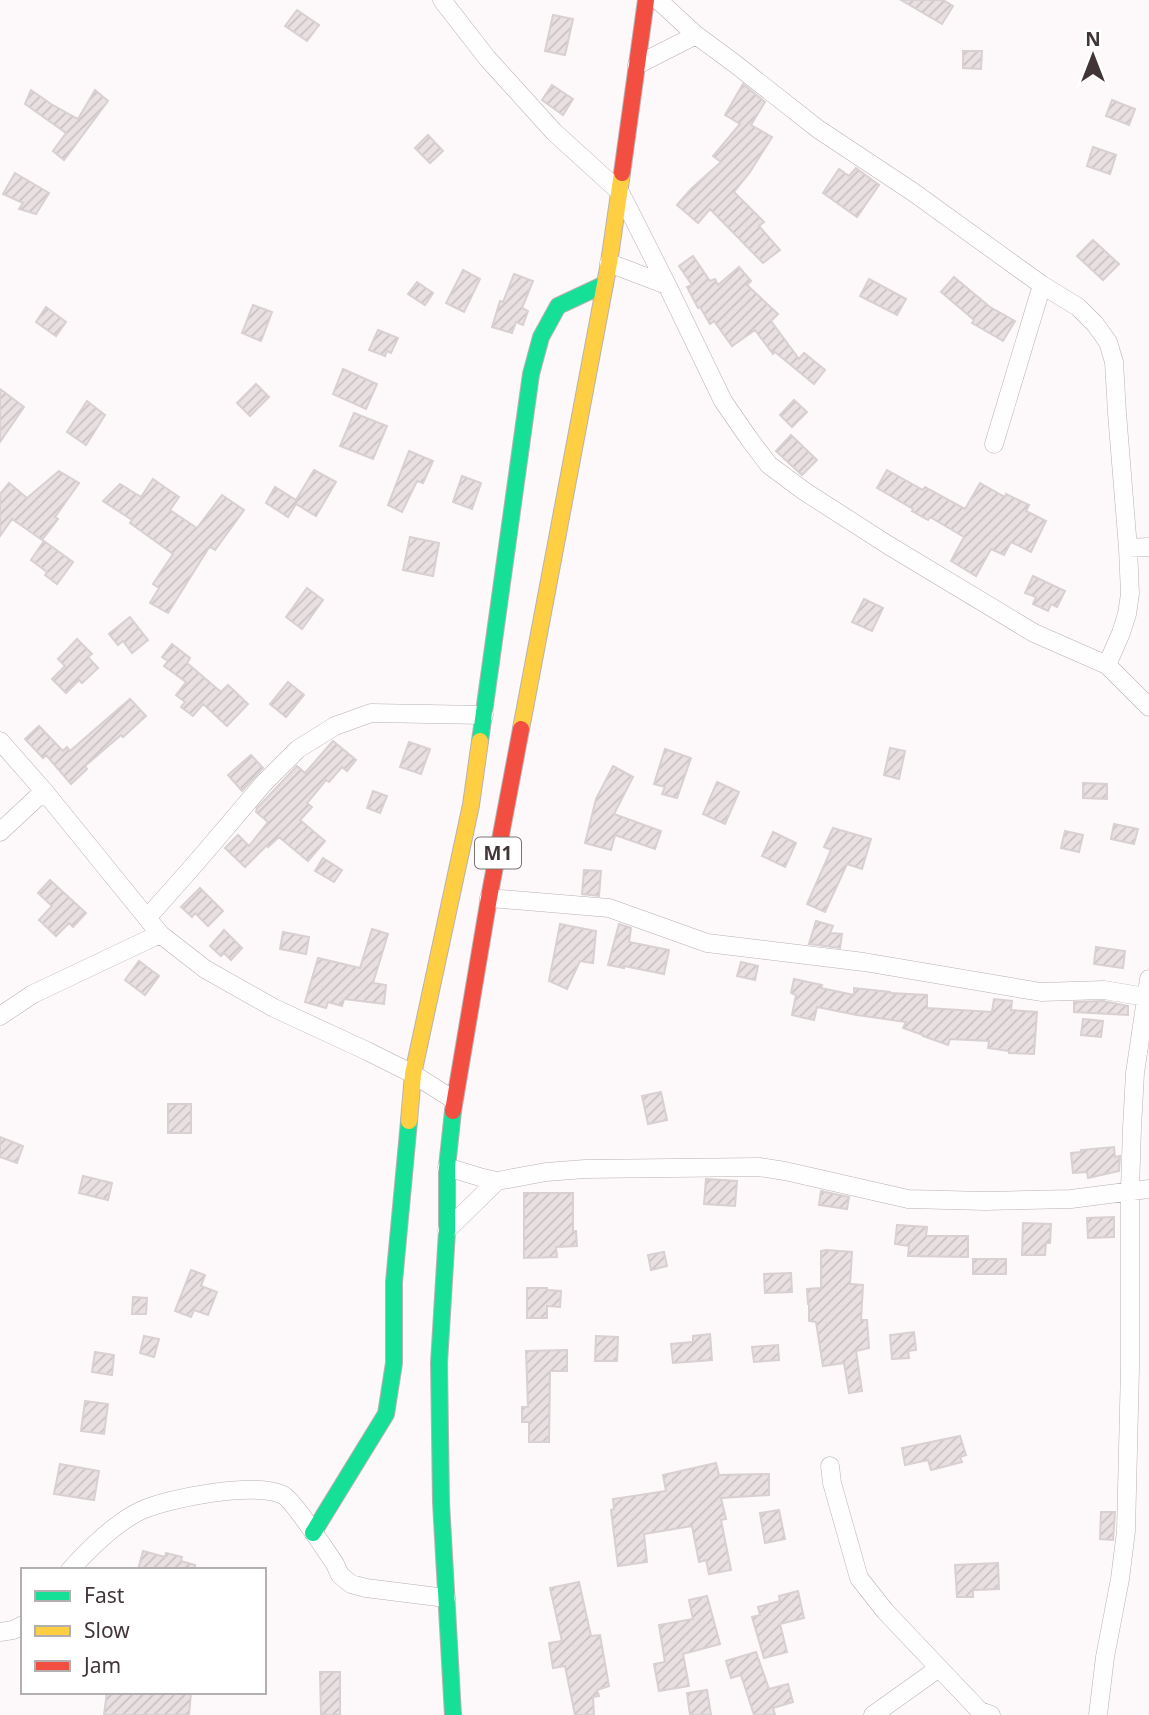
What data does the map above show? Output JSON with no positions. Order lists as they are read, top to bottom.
{
  "streets": {
    "main road": ["M1"]
  },
  "legend": ["Fast", "Slow", "Jam"],
  "north": "top"
}
